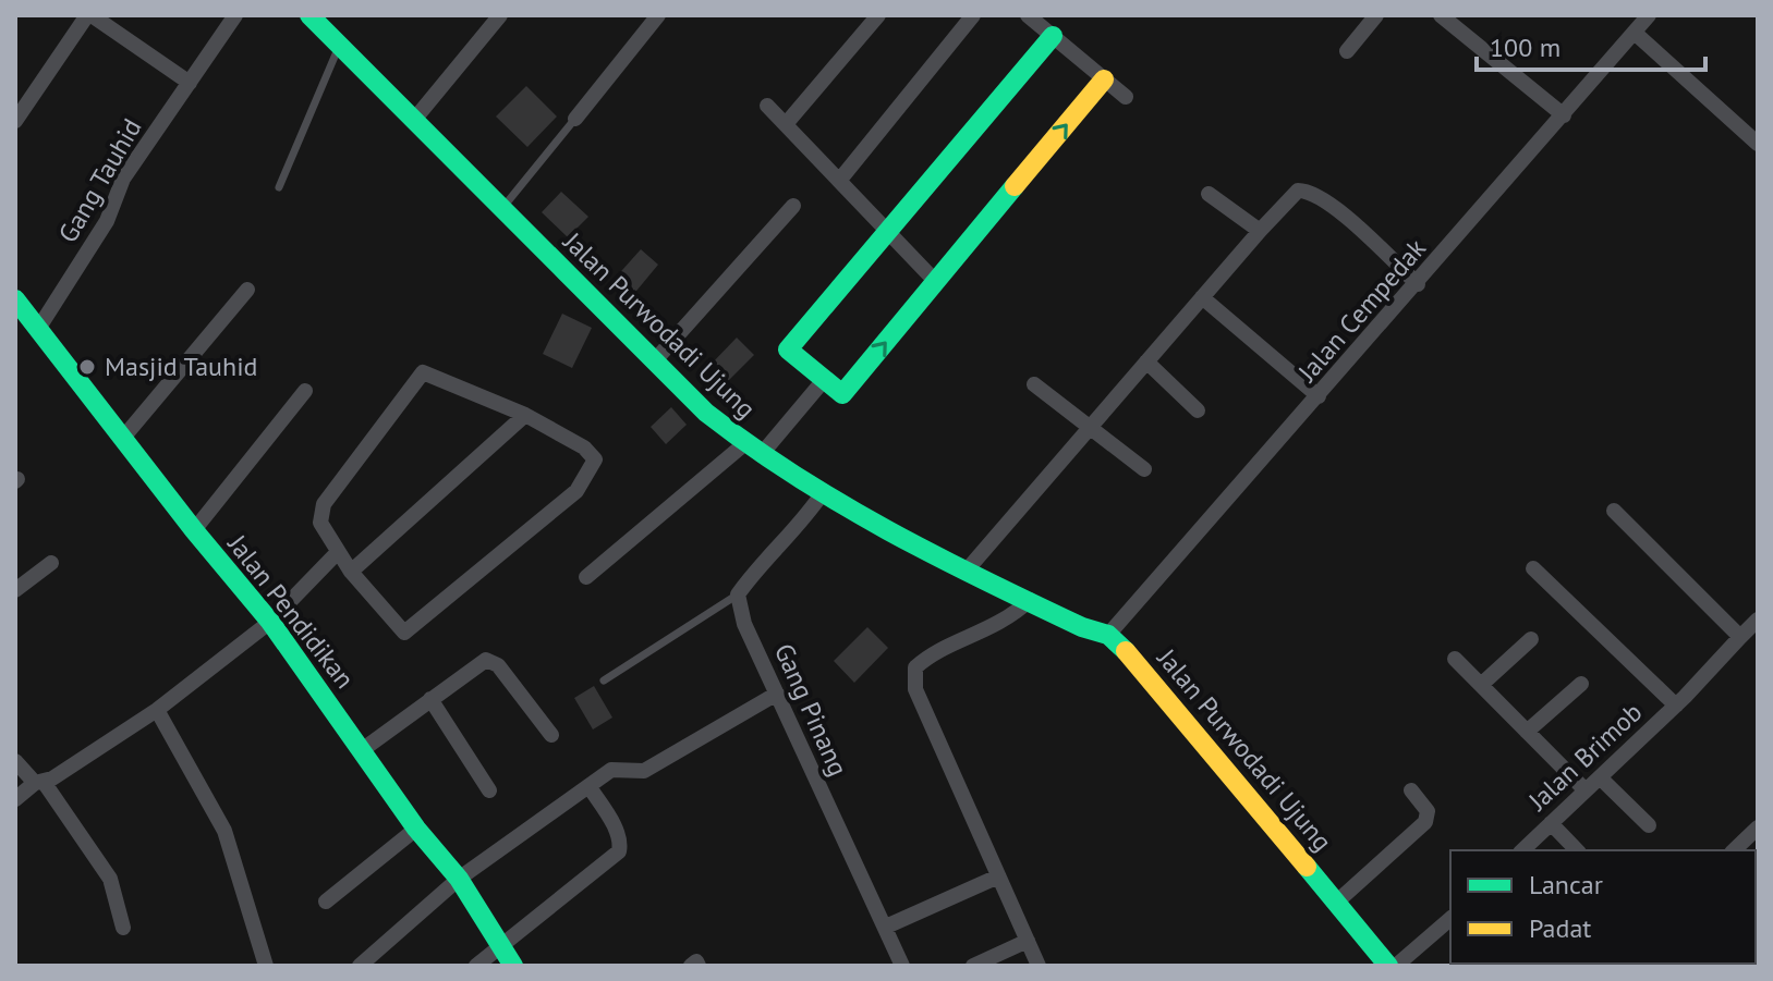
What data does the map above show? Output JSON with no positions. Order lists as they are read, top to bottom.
{
  "streets": {
    "street": [
      "Gang Tauhid",
      "Jalan Cempedak",
      "Jalan Purwodadi Ujung",
      "Jalan Pendidikan",
      "Gang Pinang",
      "Jalan Brimob"
    ]
  },
  "crossings": [
    ["Gang Tauhid", "Jalan Pendidikan"],
    ["Jalan Cempedak", "Jalan Purwodadi Ujung"]
  ],
  "places": ["Masjid Tauhid"],
  "legend": ["Lancar", "Padat"],
  "scale_bar": "100 m"
}
